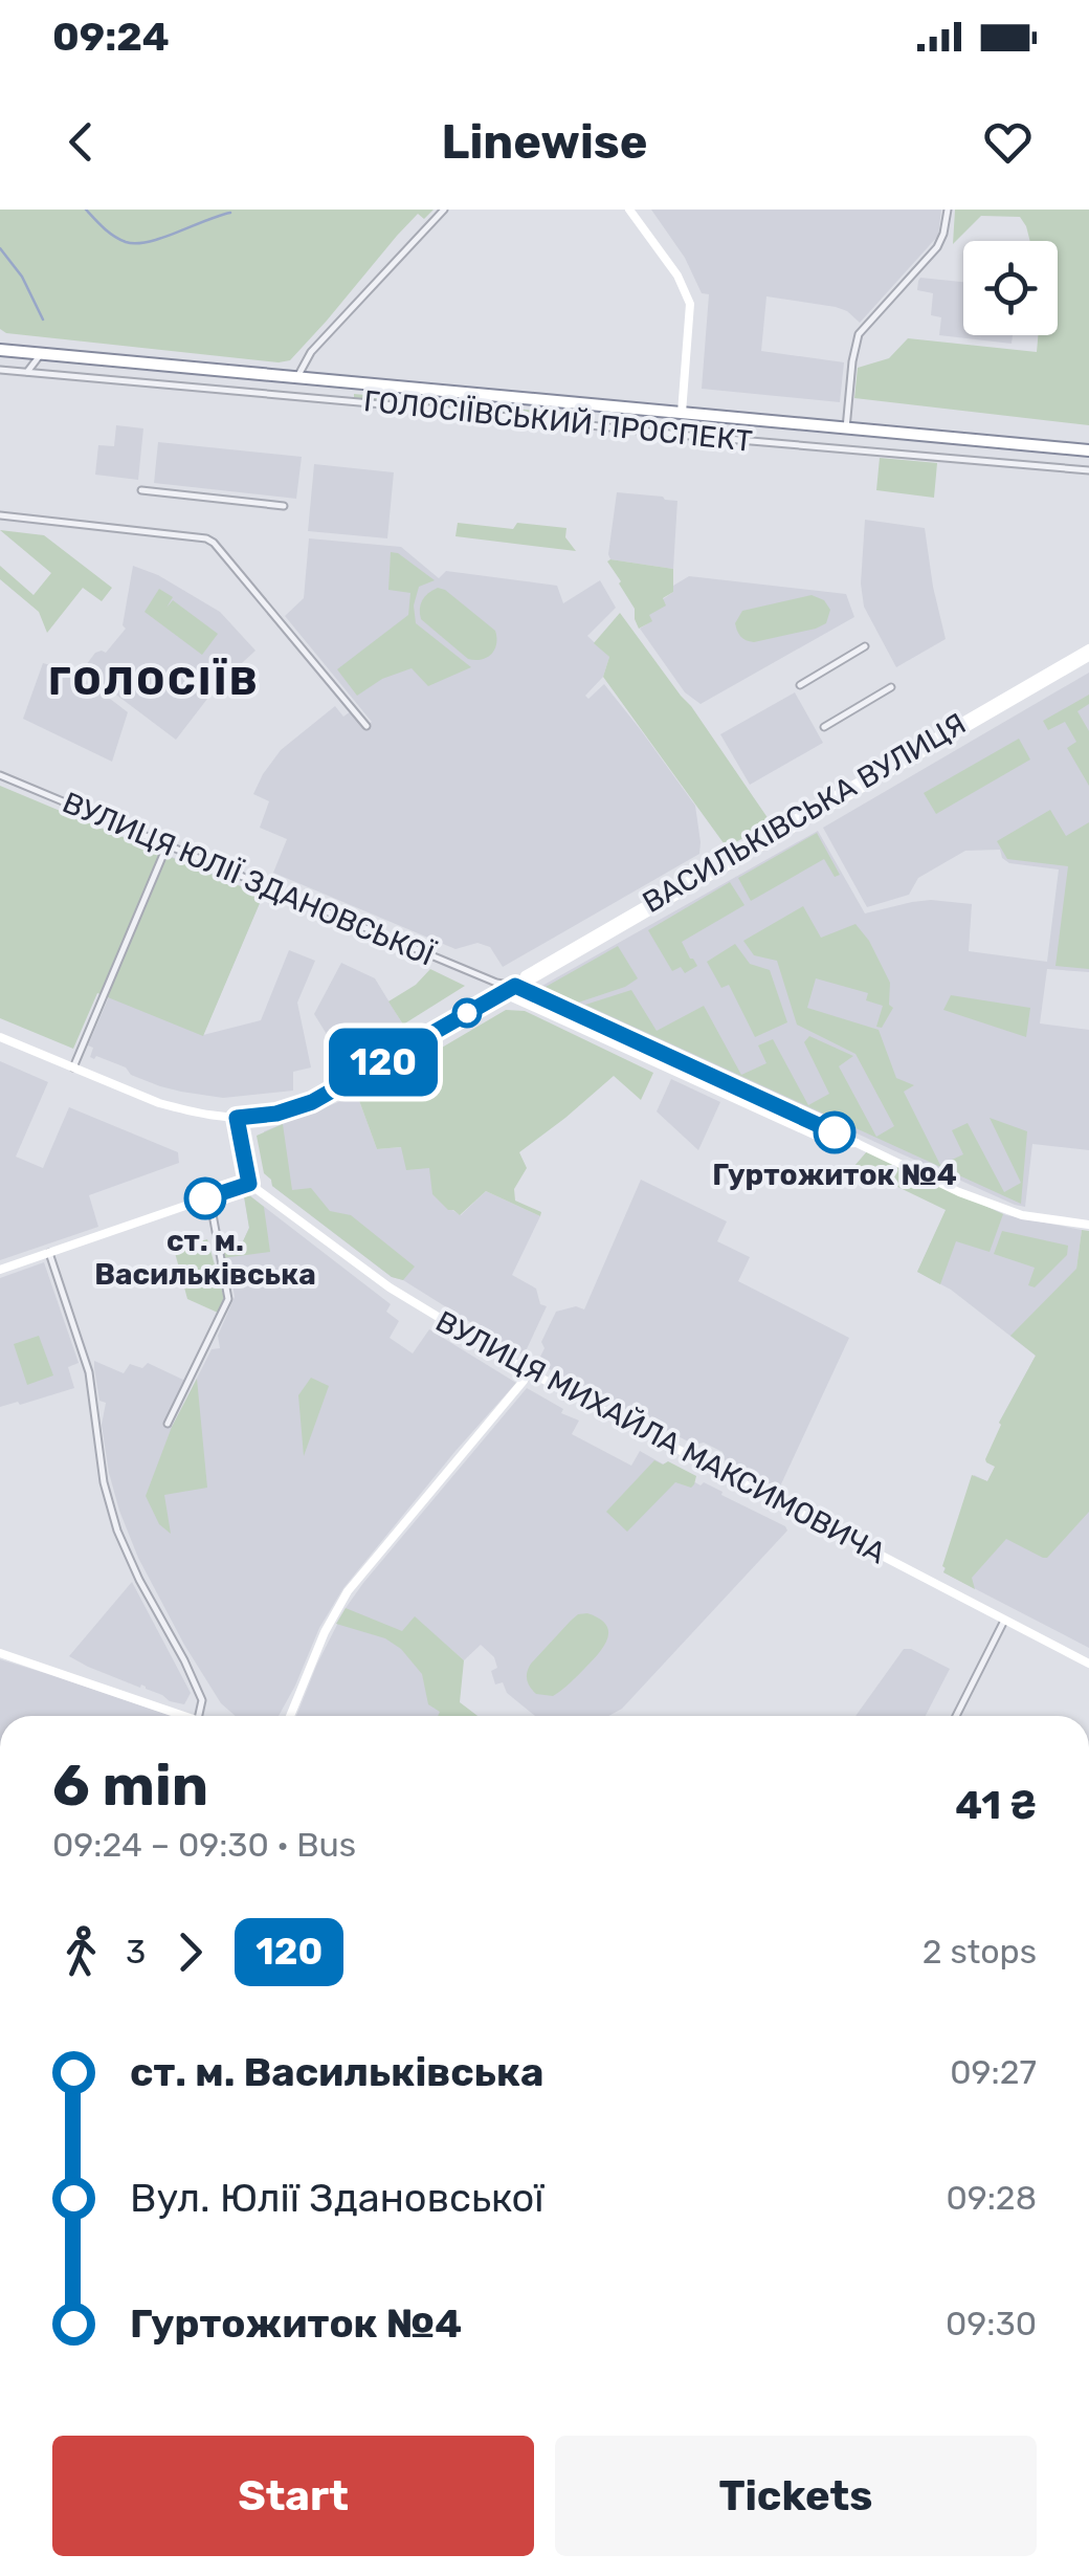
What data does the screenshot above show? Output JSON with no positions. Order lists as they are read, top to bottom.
{
  "streets": {
    "highway": ["ГОЛОСІЇВСЬКИЙ ПРОСПЕКТ"],
    "main road": ["ВАСИЛЬКІВСЬКА ВУЛИЦЯ", "ВУЛИЦЯ ЮЛІЇ ЗДАНОВСЬКОЇ", "ВУЛИЦЯ МИХАЙЛА МАКСИМОВИЧА"]
  },
  "crossings": [
    ["ВАСИЛЬКІВСЬКА ВУЛИЦЯ", "ВУЛИЦЯ ЮЛІЇ ЗДАНОВСЬКОЇ"]
  ],
  "districts": ["ГОЛОСІЇВ"],
  "places": ["Гуртожиток №4", "ст. м. Васильківська"],
  "lines": ["bus line 120"],
  "page": {
    "status": "09:24",
    "header": "Linewise",
    "on_map": "120",
    "heading": ["6 min", "09:24 – 09:30 · Bus", "41 ₴"],
    "legs": ["3", "120", "2 stops"],
    "list": [
      {
        "name": "ст. м. Васильківська",
        "value": "09:27"
      },
      {
        "name": "Вул. Юлії Здановської",
        "value": "09:28"
      },
      {
        "name": "Гуртожиток №4",
        "value": "09:30"
      }
    ],
    "buttons": ["Start", "Tickets"]
  }
}
